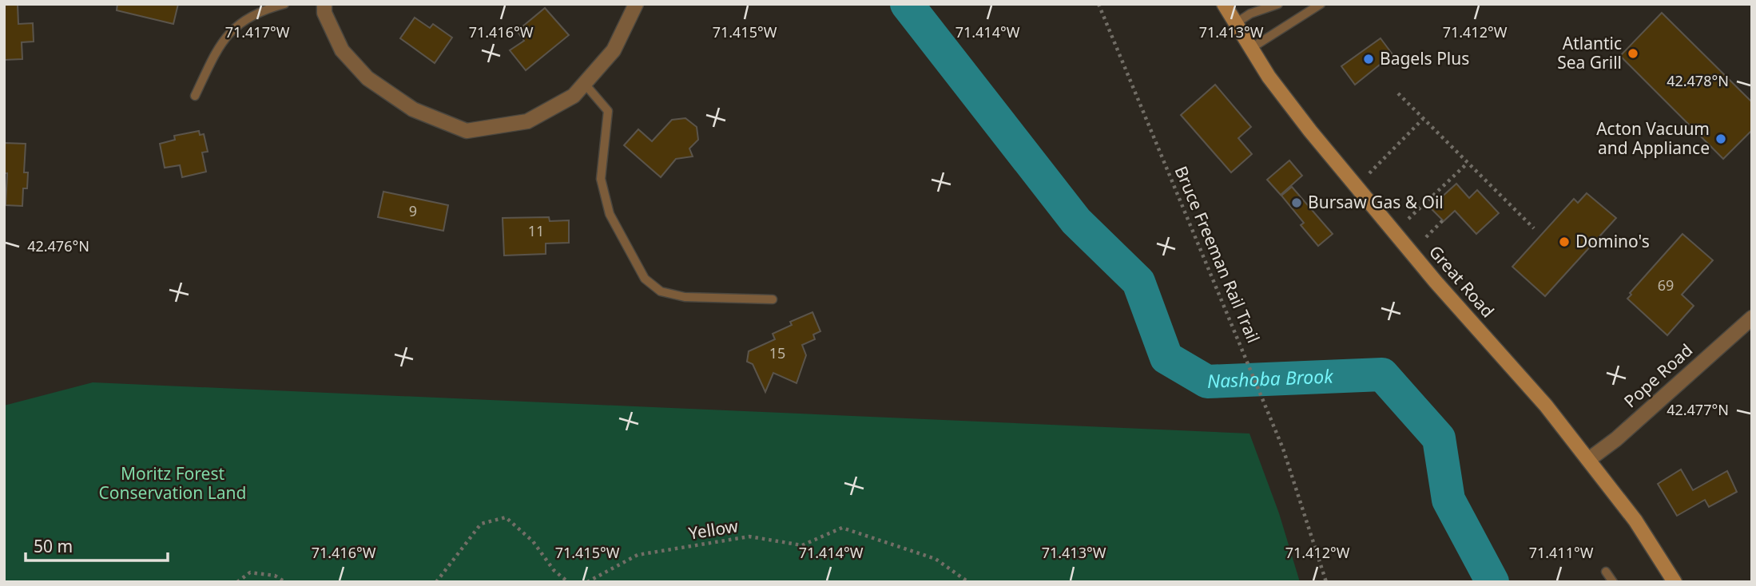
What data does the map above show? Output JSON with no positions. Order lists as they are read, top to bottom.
{
  "streets": {
    "main road": ["Great Road"],
    "street": ["Pope Road"],
    "path": ["Bruce Freeman Rail Trail", "Yellow"]
  },
  "crossings": [
    ["Great Road", "Pope Road"]
  ],
  "water": ["Nashoba Brook"],
  "parks": ["Moritz Forest Conservation Land"],
  "places": [
    "Atlantic Sea Grill",
    "Bagels Plus",
    "Acton Vacuum and Appliance",
    "Bursaw Gas & Oil",
    "Domino's"
  ],
  "house_numbers": [
    "9",
    "11",
    "69",
    "15"
  ],
  "scale_bar": "50 m",
  "coordinates": [
    "71.417°W",
    "71.416°W",
    "71.415°W",
    "71.414°W",
    "71.413°W",
    "71.412°W",
    "42.478°N",
    "42.476°N",
    "42.477°N",
    "71.411°W"
  ]
}
